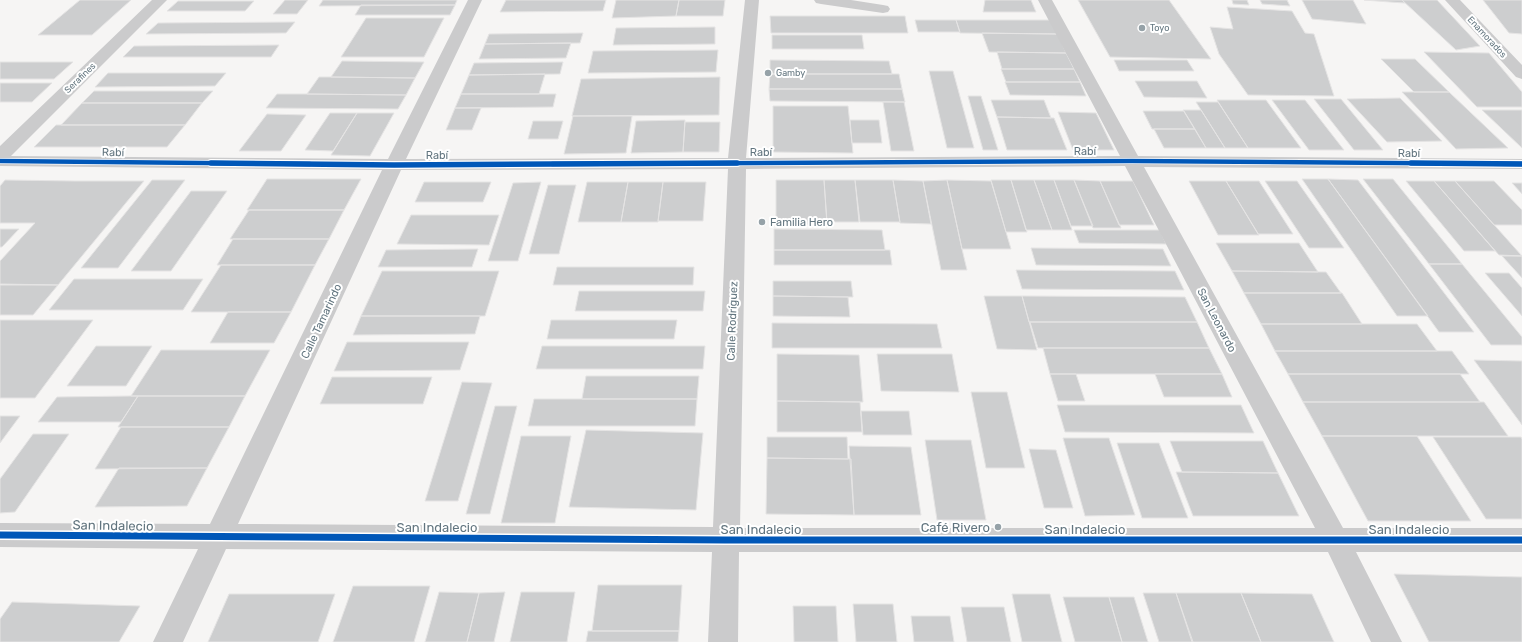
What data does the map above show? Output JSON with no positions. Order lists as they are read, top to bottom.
{
  "streets": {
    "street": [
      "Enamorados",
      "Serafines",
      "Rabí",
      "San Leonardo",
      "Calle Tamarindo",
      "Calle Rodríguez",
      "San Indalecio"
    ]
  },
  "crossings": [
    ["Rabí", "San Leonardo"],
    ["Rabí", "Calle Tamarindo"],
    ["Rabí", "Calle Rodríguez"],
    ["San Leonardo", "San Indalecio"],
    ["Calle Tamarindo", "San Indalecio"],
    ["Calle Rodríguez", "San Indalecio"]
  ],
  "places": [
    "Toyo",
    "Gamby",
    "Familia Hero",
    "Café Rivero"
  ]
}
